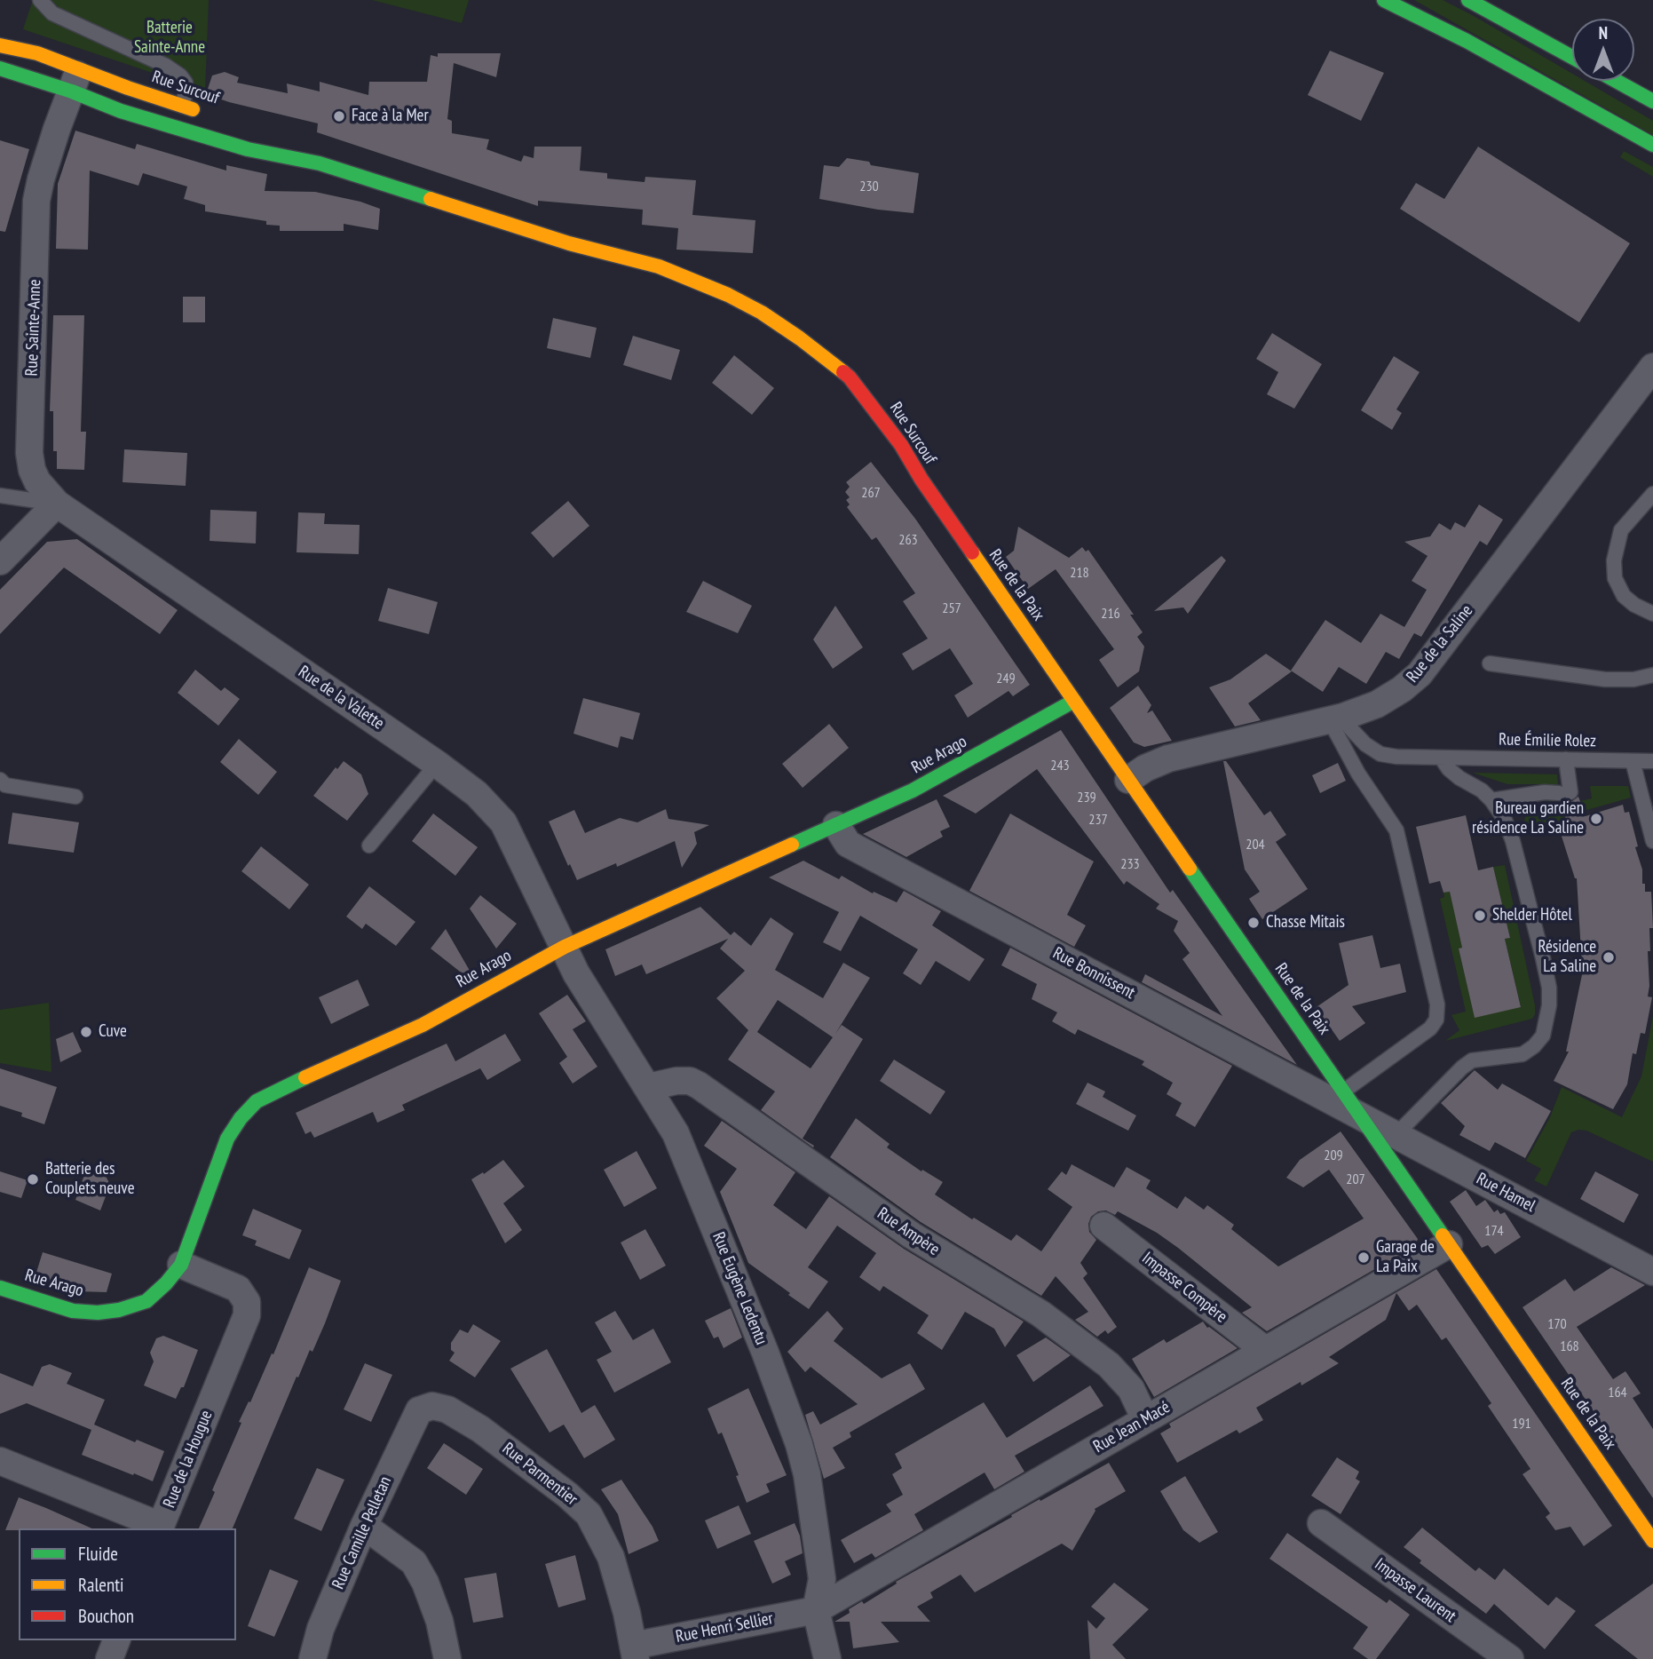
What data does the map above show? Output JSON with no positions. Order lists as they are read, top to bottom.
{
  "streets": {
    "main road": ["Rue Surcouf", "Rue de la Paix", "Rue Arago"],
    "street": [
      "Rue Sainte-Anne",
      "Rue de la Saline",
      "Rue de la Valette",
      "Rue Bonnissent",
      "Rue Hamel",
      "Rue Ampère",
      "Impasse Compère",
      "Rue Eugène Ledentu",
      "Rue Jean Macé",
      "Rue de la Hougue",
      "Rue Parmentier",
      "Rue Camille Pelletan",
      "Impasse Laurent",
      "Rue Henri Sellier"
    ],
    "lane": ["Rue Émilie Rolez"]
  },
  "crossings": [
    ["Rue Surcouf", "Rue Sainte-Anne"],
    ["Rue Surcouf", "Rue de la Paix"],
    ["Rue Sainte-Anne", "Rue de la Valette"],
    ["Rue de la Paix", "Rue de la Saline"],
    ["Rue de la Paix", "Rue Arago"],
    ["Rue de la Paix", "Rue Bonnissent"],
    ["Rue de la Paix", "Rue Hamel"],
    ["Rue de la Paix", "Rue Jean Macé"],
    ["Rue de la Saline", "Rue Émilie Rolez"],
    ["Rue de la Valette", "Rue Arago"],
    ["Rue de la Valette", "Rue Eugène Ledentu"],
    ["Rue Arago", "Rue Bonnissent"],
    ["Rue Arago", "Rue Eugène Ledentu"],
    ["Rue Arago", "Rue de la Hougue"],
    ["Rue Bonnissent", "Rue Hamel"],
    ["Rue Ampère", "Rue Eugène Ledentu"],
    ["Rue Ampère", "Rue Jean Macé"],
    ["Impasse Compère", "Rue Jean Macé"],
    ["Rue Eugène Ledentu", "Rue Jean Macé"],
    ["Rue Eugène Ledentu", "Rue Henri Sellier"],
    ["Rue Jean Macé", "Rue Henri Sellier"],
    ["Rue Parmentier", "Rue Camille Pelletan"],
    ["Rue Parmentier", "Rue Henri Sellier"]
  ],
  "parks": ["Batterie Sainte-Anne"],
  "places": [
    "Face à la Mer",
    "Bureau gardien résidence La Saline",
    "Shelder Hôtel",
    "Chasse Mitais",
    "Résidence La Saline",
    "Cuve",
    "Batterie des Couplets neuve",
    "Garage de La Paix"
  ],
  "house_numbers": [
    "230",
    "267",
    "263",
    "218",
    "257",
    "216",
    "249",
    "243",
    "239",
    "237",
    "204",
    "233",
    "209",
    "207",
    "174",
    "170",
    "168",
    "164",
    "191"
  ],
  "legend": ["Fluide", "Ralenti", "Bouchon"],
  "north": "top"
}
